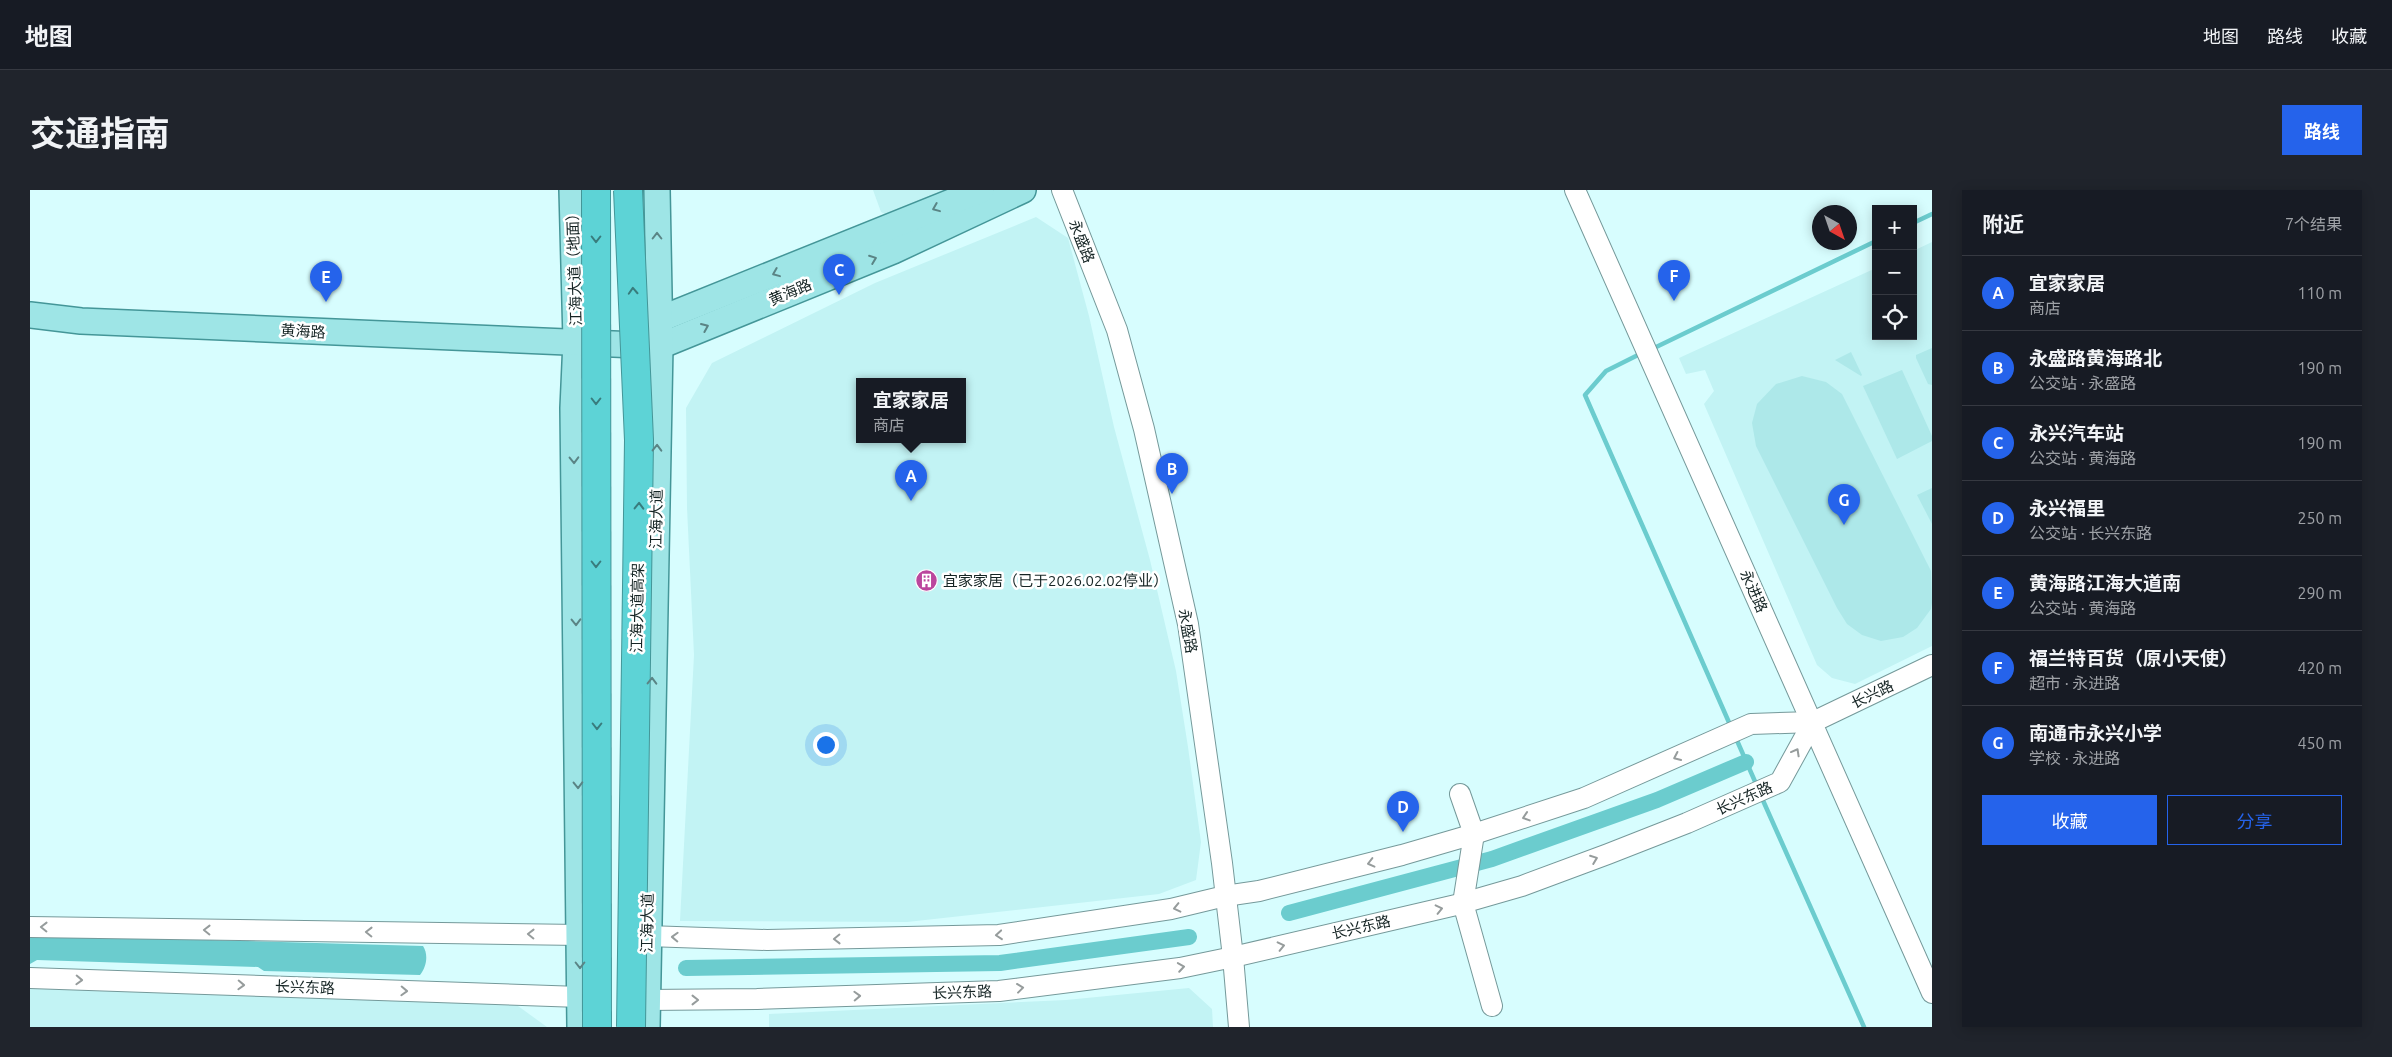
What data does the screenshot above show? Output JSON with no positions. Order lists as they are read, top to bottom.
{
  "streets": {
    "highway": ["江海大道高架"],
    "main road": ["江海大道（地面）", "黄海路", "江海大道"],
    "street": [
      "永盛路",
      "永进路",
      "长兴路",
      "长兴东路"
    ]
  },
  "crossings": [
    ["永盛路", "长兴东路"],
    ["江海大道（地面）", "黄海路"],
    ["黄海路", "江海大道"],
    ["江海大道", "长兴东路"],
    ["永进路", "长兴路"],
    ["永进路", "长兴东路"],
    ["长兴路", "长兴东路"]
  ],
  "places": {
    "building": ["宜家家居（已于2026.02.02停业）"]
  },
  "north": "bottom right",
  "page": {
    "header": "地图",
    "nav": ["地图", "路线", "收藏"],
    "title": "交通指南",
    "buttons": [
      "路线",
      ["收藏", "分享"]
    ],
    "heading": ["附近", "7个结果"],
    "map_buttons": ["+", "−"],
    "pins": [
      "C",
      "F",
      "E",
      "B",
      "A",
      "G",
      "D"
    ],
    "list": [
      {
        "mark": "A",
        "name": "宜家家居",
        "note": "商店",
        "value": "110 m"
      },
      {
        "mark": "B",
        "name": "永盛路黄海路北",
        "note": "公交站 · 永盛路",
        "value": "190 m"
      },
      {
        "mark": "C",
        "name": "永兴汽车站",
        "note": "公交站 · 黄海路",
        "value": "190 m"
      },
      {
        "mark": "D",
        "name": "永兴福里",
        "note": "公交站 · 长兴东路",
        "value": "250 m"
      },
      {
        "mark": "E",
        "name": "黄海路江海大道南",
        "note": "公交站 · 黄海路",
        "value": "290 m"
      },
      {
        "mark": "F",
        "name": "福兰特百货（原小天使）",
        "note": "超市 · 永进路",
        "value": "420 m"
      },
      {
        "mark": "G",
        "name": "南通市永兴小学",
        "note": "学校 · 永进路",
        "value": "450 m"
      }
    ],
    "popup": ["宜家家居", "商店"]
  }
}
